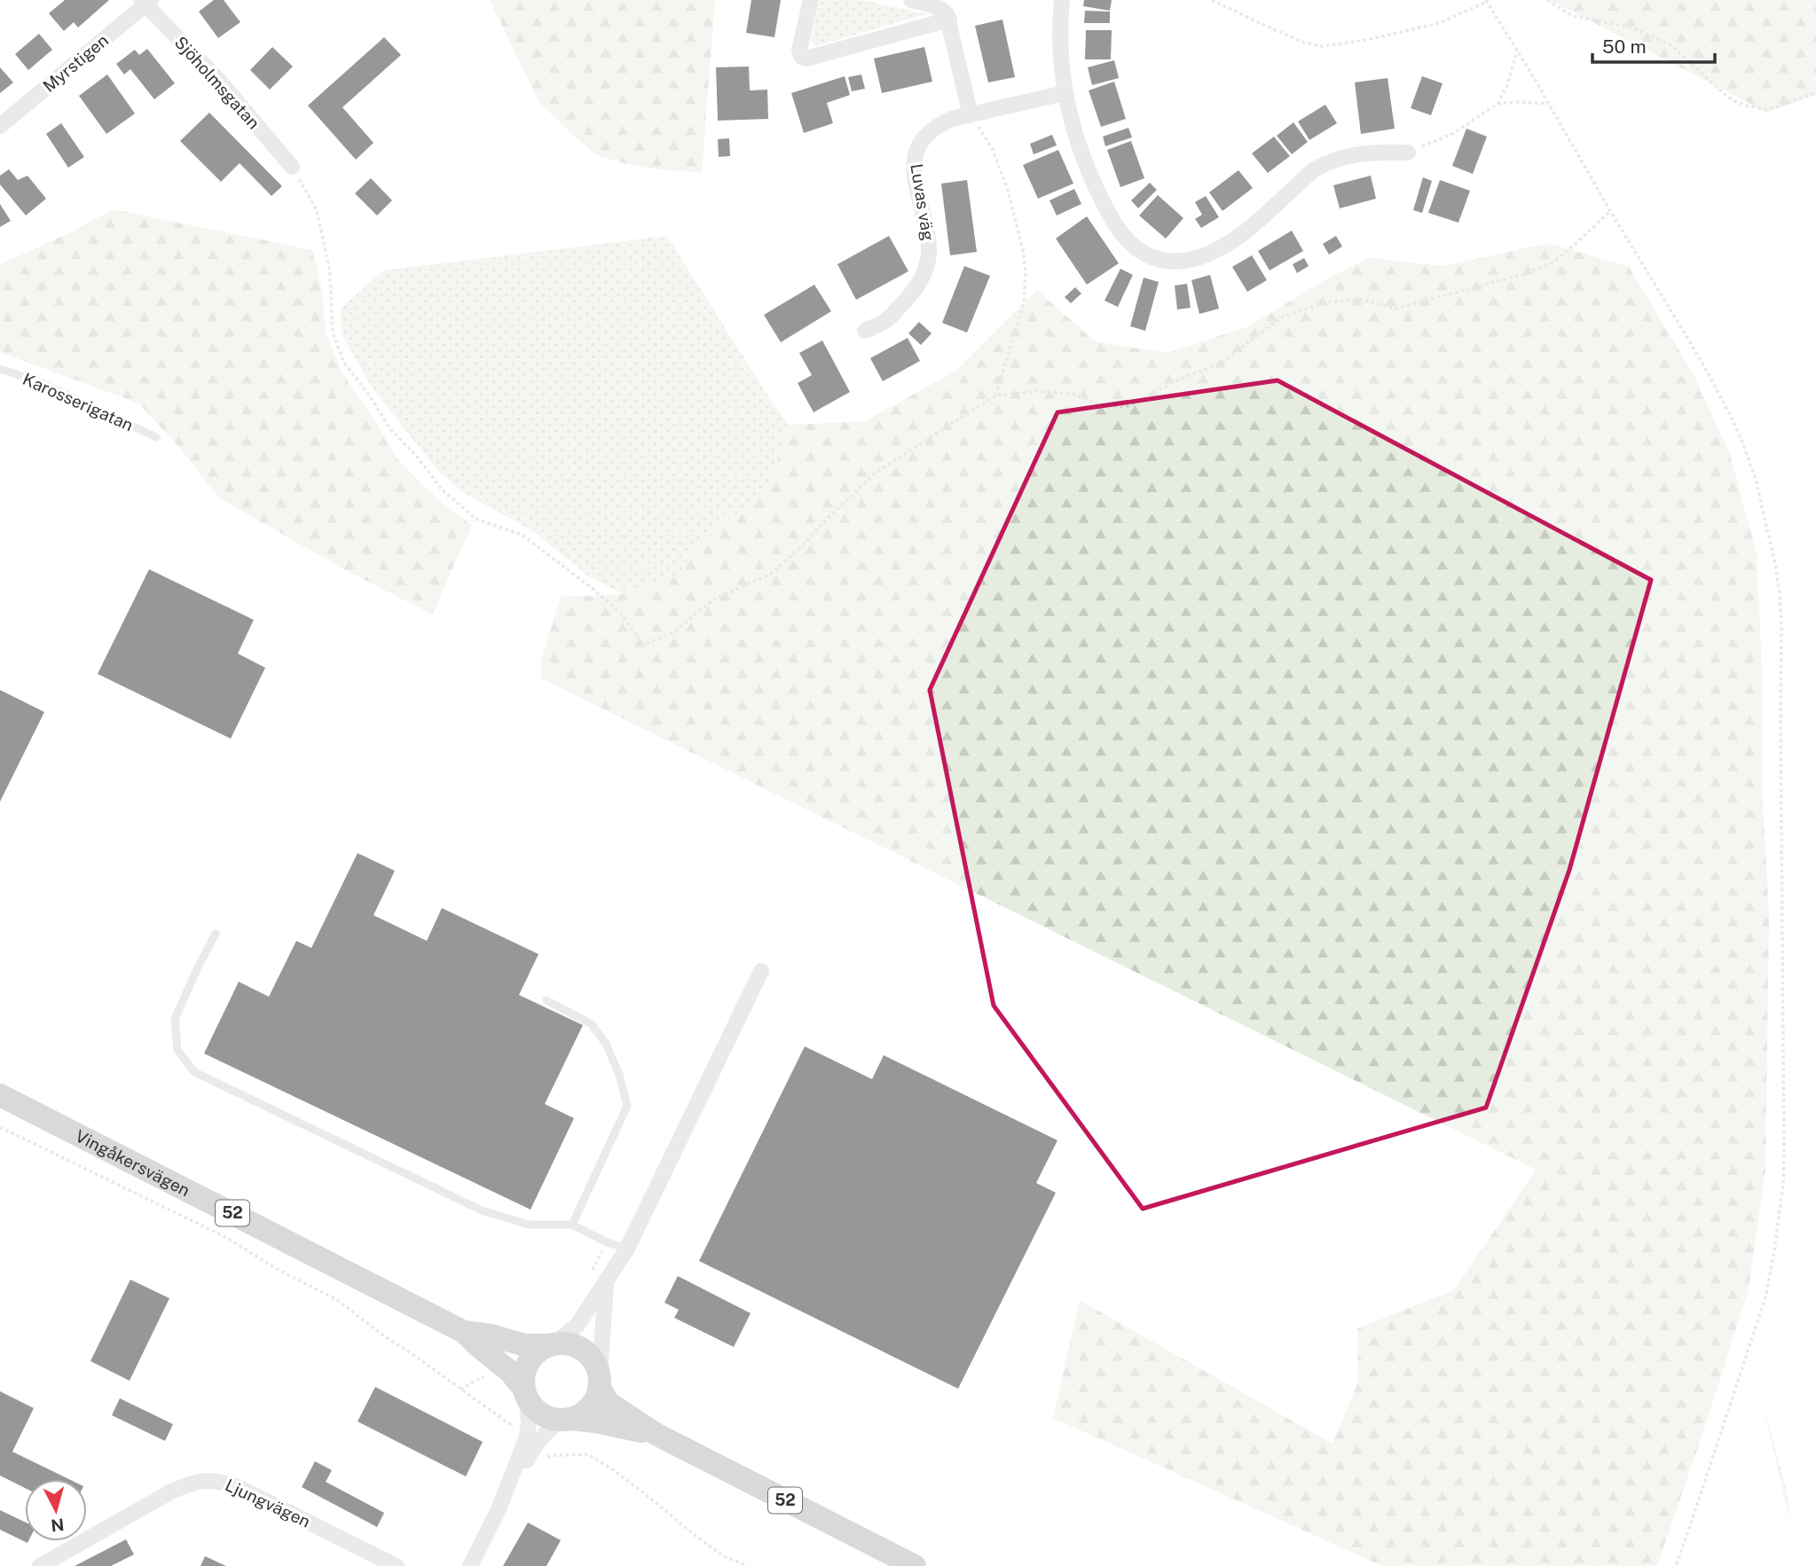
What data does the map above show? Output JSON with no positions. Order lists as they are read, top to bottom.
{
  "streets": {
    "main road": ["Vingåkersvägen", "52"],
    "street": [
      "Myrstigen",
      "Sjöholmsgatan",
      "Luvas väg",
      "Ljungvägen"
    ],
    "lane": ["Karosserigatan"]
  },
  "crossings": [
    ["Myrstigen", "Sjöholmsgatan"],
    ["Vingåkersvägen", "52"]
  ],
  "scale_bar": "50 m",
  "north": "bottom"
}
